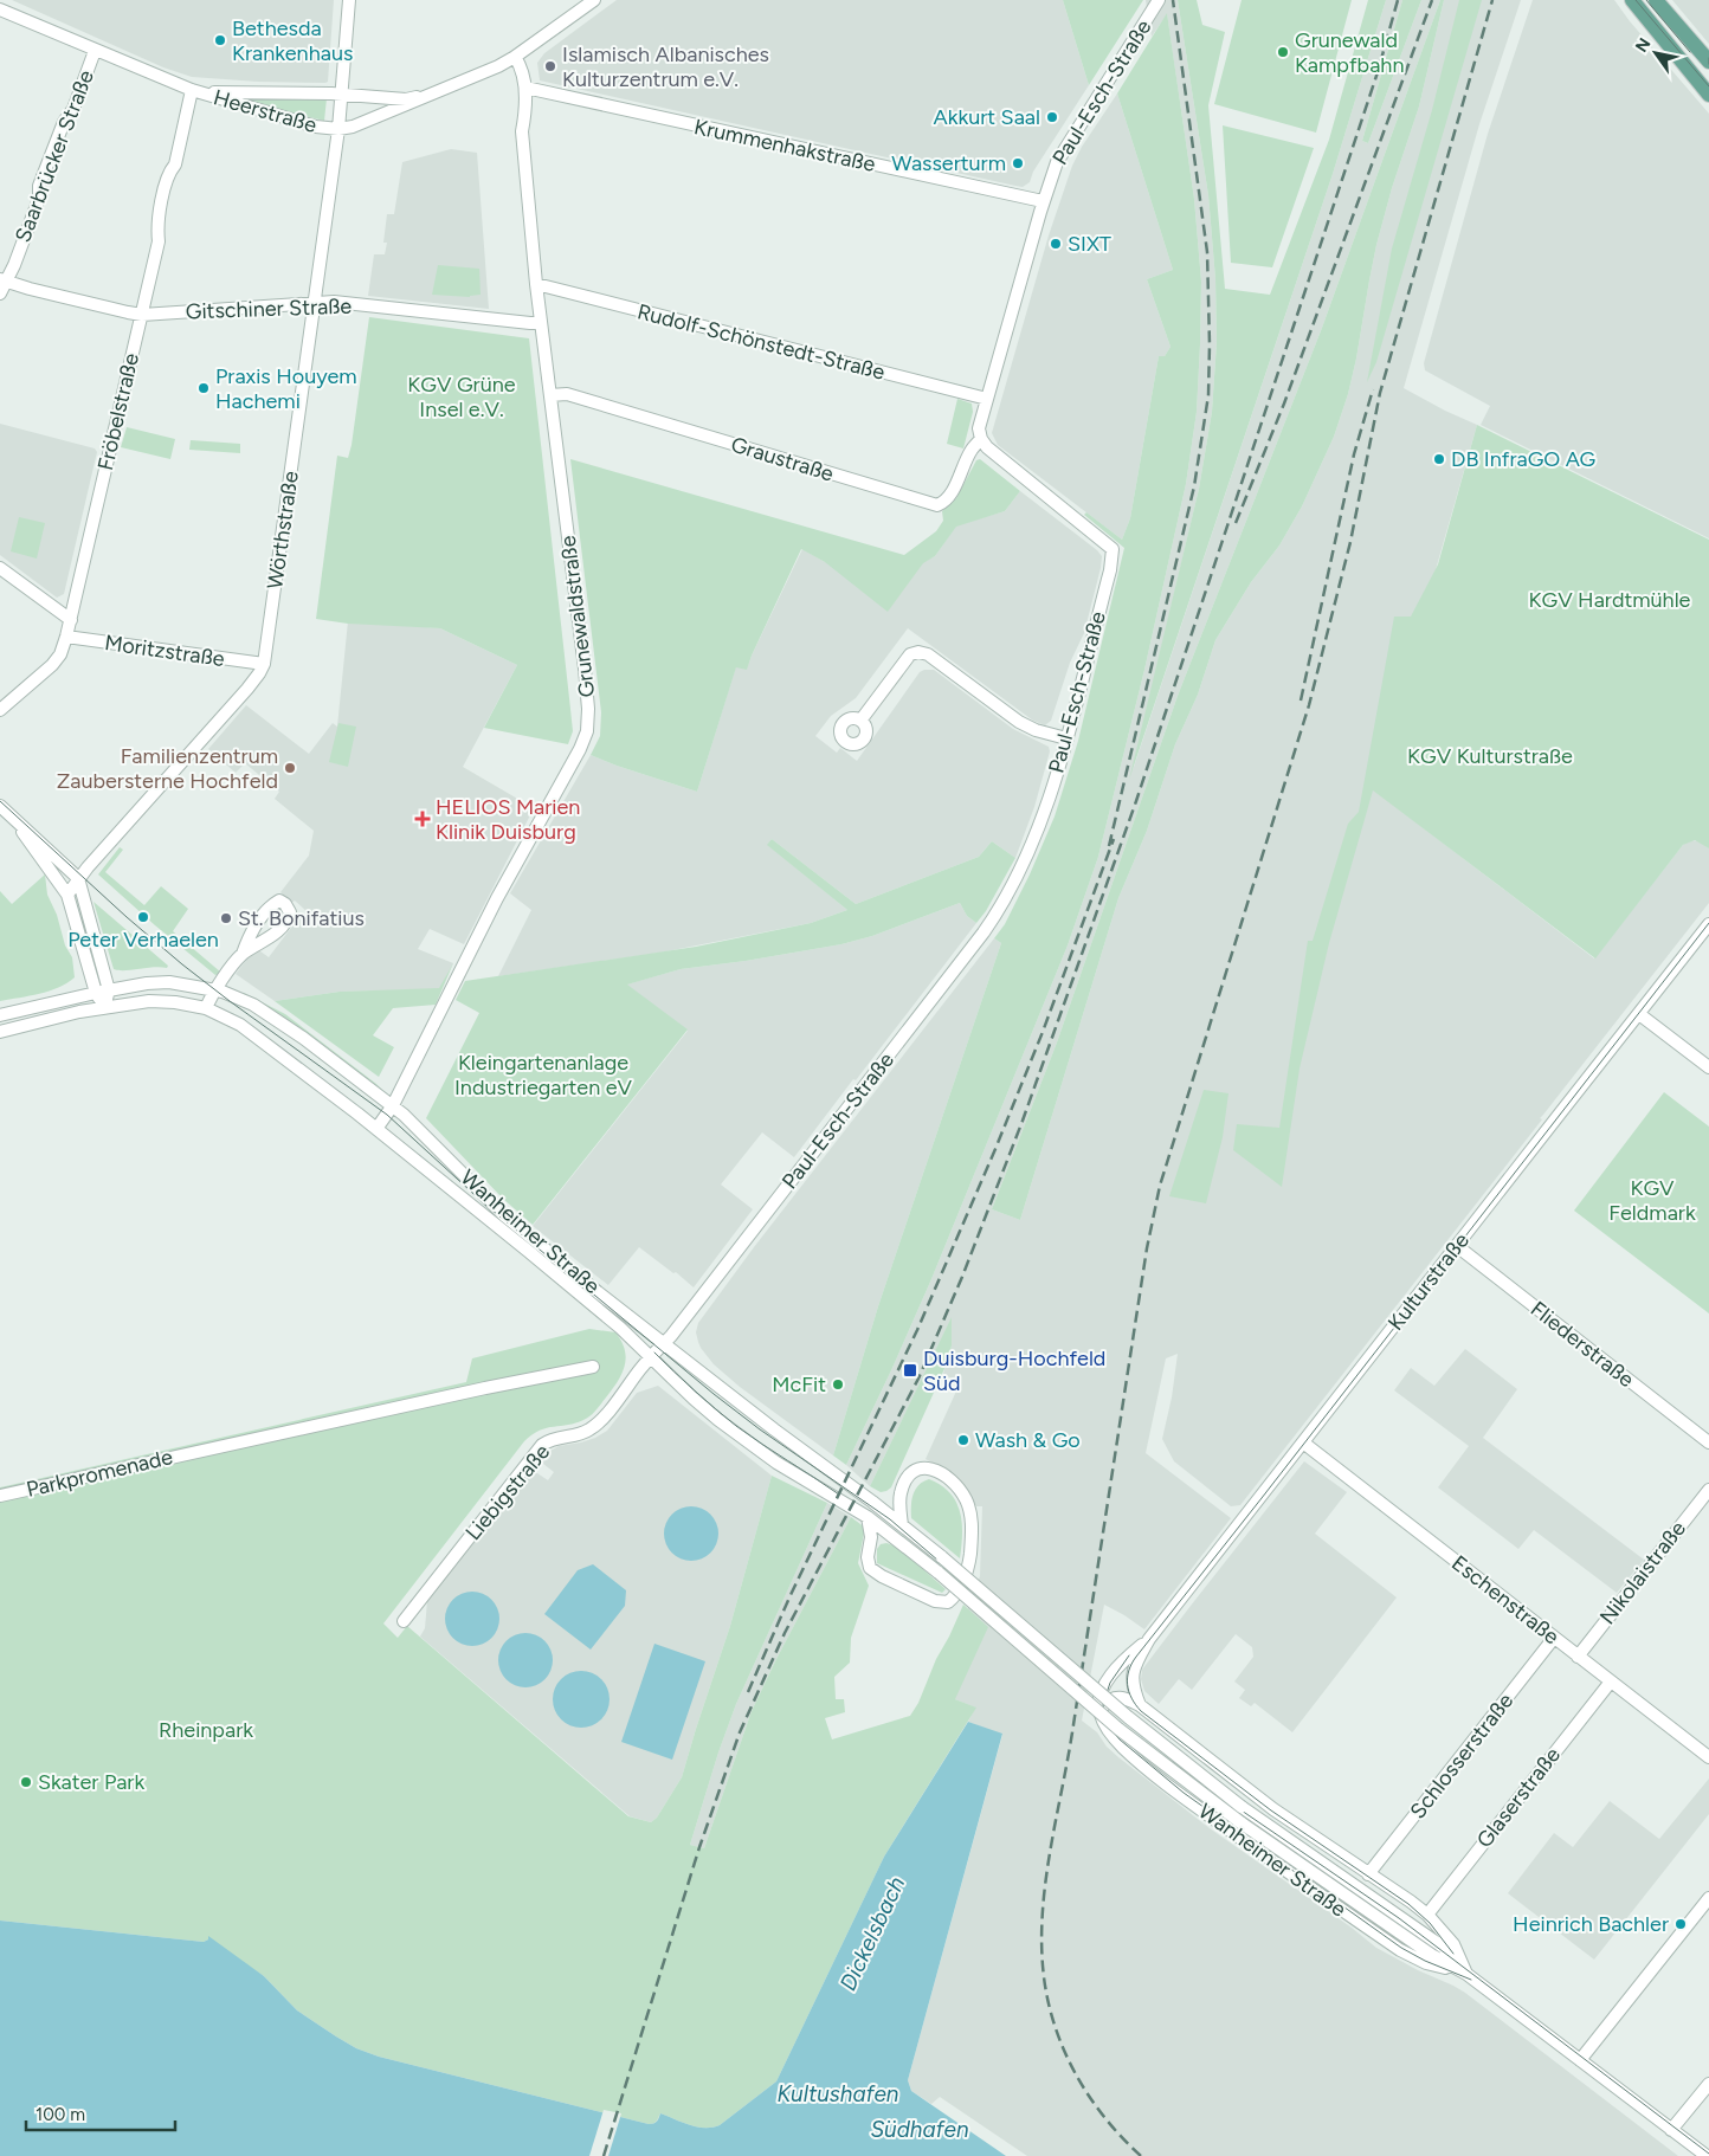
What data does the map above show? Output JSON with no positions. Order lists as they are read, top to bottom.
{
  "streets": {
    "street": [
      "Paul-Esch-Straße",
      "Heerstraße",
      "Krummenhakstraße",
      "Saarbrücker Straße",
      "Gitschiner Straße",
      "Rudolf-Schönstedt-Straße",
      "Fröbelstraße",
      "Graustraße",
      "Wörthstraße",
      "Grunewaldstraße",
      "Moritzstraße",
      "Wanheimer Straße",
      "Kulturstraße",
      "Fliederstraße",
      "Parkpromenade",
      "Liebigstraße",
      "Nikolaistraße",
      "Eschenstraße",
      "Schlosserstraße",
      "Glaserstraße"
    ]
  },
  "crossings": [
    ["Paul-Esch-Straße", "Krummenhakstraße"],
    ["Paul-Esch-Straße", "Rudolf-Schönstedt-Straße"],
    ["Paul-Esch-Straße", "Graustraße"],
    ["Paul-Esch-Straße", "Wanheimer Straße"],
    ["Paul-Esch-Straße", "Liebigstraße"],
    ["Heerstraße", "Saarbrücker Straße"],
    ["Heerstraße", "Fröbelstraße"],
    ["Heerstraße", "Wörthstraße"],
    ["Heerstraße", "Grunewaldstraße"],
    ["Krummenhakstraße", "Grunewaldstraße"],
    ["Saarbrücker Straße", "Gitschiner Straße"],
    ["Gitschiner Straße", "Fröbelstraße"],
    ["Gitschiner Straße", "Wörthstraße"],
    ["Gitschiner Straße", "Grunewaldstraße"],
    ["Rudolf-Schönstedt-Straße", "Grunewaldstraße"],
    ["Fröbelstraße", "Moritzstraße"],
    ["Graustraße", "Grunewaldstraße"],
    ["Wörthstraße", "Moritzstraße"],
    ["Grunewaldstraße", "Wanheimer Straße"],
    ["Wanheimer Straße", "Liebigstraße"],
    ["Wanheimer Straße", "Schlosserstraße"],
    ["Wanheimer Straße", "Glaserstraße"],
    ["Kulturstraße", "Fliederstraße"],
    ["Kulturstraße", "Eschenstraße"],
    ["Nikolaistraße", "Eschenstraße"],
    ["Eschenstraße", "Schlosserstraße"],
    ["Eschenstraße", "Glaserstraße"]
  ],
  "water": ["Dickelsbach", "Kultushafen", "Südhafen"],
  "parks": [
    "KGV Grüne Insel e.V.",
    "KGV Hardtmühle",
    "KGV Kulturstraße",
    "Kleingartenanlage Industriegarten eV",
    "KGV Feldmark",
    "Rheinpark"
  ],
  "places": {
    "other": [
      "Bethesda Krankenhaus",
      "Grunewald Kampfbahn",
      "Islamisch Albanisches Kulturzentrum e.V.",
      "Akkurt Saal",
      "Wasserturm",
      "SIXT",
      "Praxis Houyem Hachemi",
      "DB InfraGO AG",
      "Familienzentrum Zaubersterne Hochfeld",
      "Peter Verhaelen",
      "St. Bonifatius",
      "McFit",
      "Wash & Go",
      "Skater Park",
      "Heinrich Bachler"
    ],
    "health": ["HELIOS Marien Klinik Duisburg"],
    "transit": ["Duisburg-Hochfeld Süd"]
  },
  "scale_bar": "100 m",
  "north": "top left"
}
